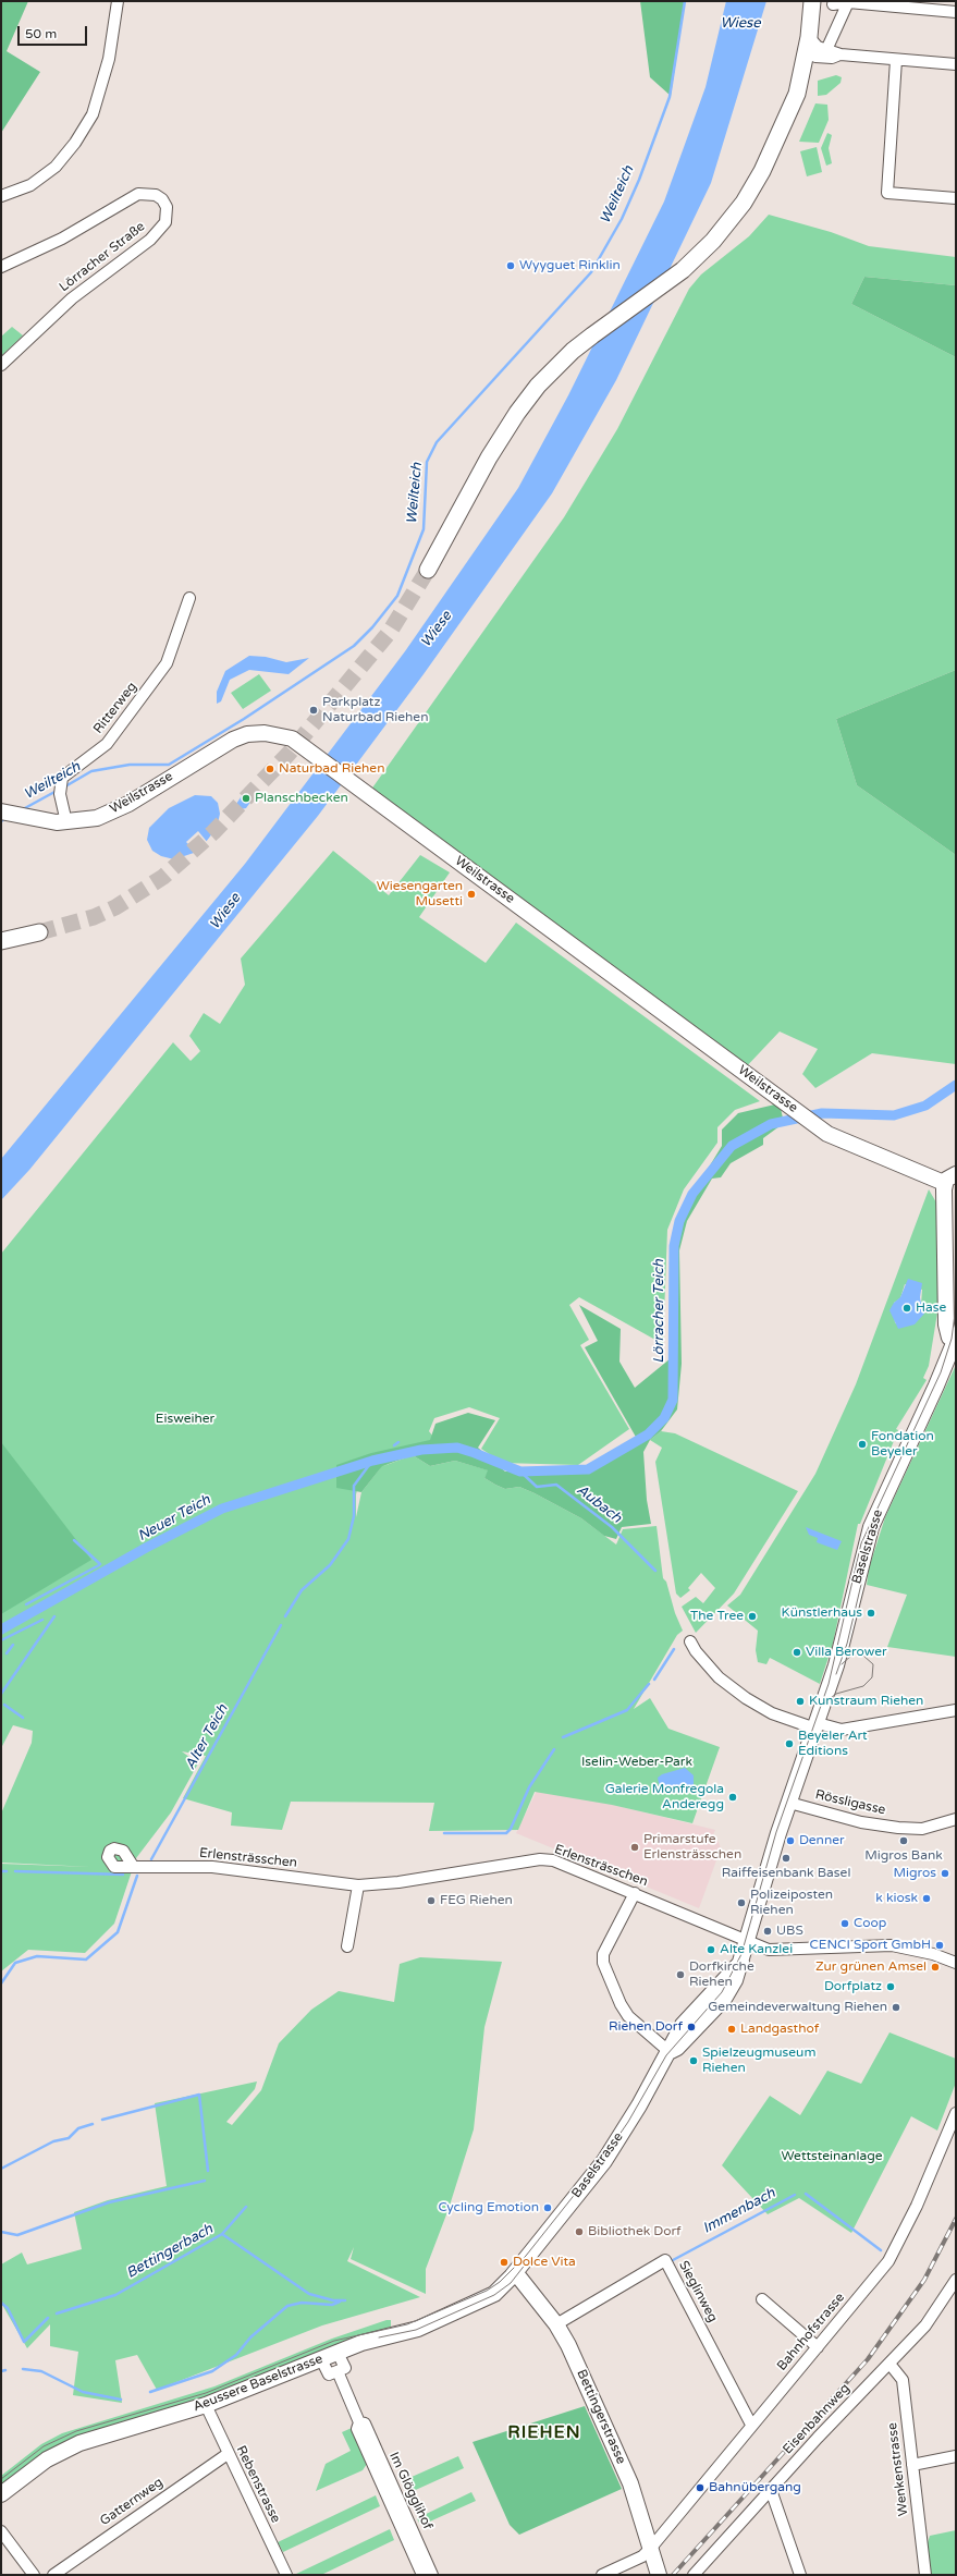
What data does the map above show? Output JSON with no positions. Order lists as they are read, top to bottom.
{
  "streets": {
    "main road": [
      "Weilstrasse",
      "Baselstrasse",
      "Aeussere Baselstrasse",
      "Bettingerstrasse"
    ],
    "street": [
      "Lörracher Straße",
      "Ritterweg",
      "Rössligasse",
      "Erlensträsschen",
      "Sieglinweg",
      "Bahnhofstrasse",
      "Eisenbahnweg",
      "Wenkenstrasse",
      "Rebenstrasse",
      "Im Glögglihof",
      "Gatternweg"
    ]
  },
  "crossings": [
    ["Ritterweg", "Weilstrasse"],
    ["Baselstrasse", "Rössligasse"],
    ["Baselstrasse", "Erlensträsschen"],
    ["Baselstrasse", "Aeussere Baselstrasse"],
    ["Baselstrasse", "Bettingerstrasse"],
    ["Sieglinweg", "Bahnhofstrasse"],
    ["Sieglinweg", "Bettingerstrasse"],
    ["Bahnhofstrasse", "Bettingerstrasse"],
    ["Aeussere Baselstrasse", "Bettingerstrasse"],
    ["Aeussere Baselstrasse", "Rebenstrasse"],
    ["Aeussere Baselstrasse", "Im Glögglihof"],
    ["Eisenbahnweg", "Wenkenstrasse"],
    ["Rebenstrasse", "Gatternweg"]
  ],
  "districts": ["RIEHEN"],
  "water": [
    "Wiese",
    "Weilteich",
    "Lörracher Teich",
    "Aubach",
    "Neuer Teich",
    "Alter Teich",
    "Immenbach",
    "Bettingerbach"
  ],
  "parks": ["Eisweiher", "Iselin-Weber-Park", "Wettsteinanlage"],
  "places": [
    "Wyyguet Rinklin",
    "Parkplatz Naturbad Riehen",
    "Naturbad Riehen",
    "Planschbecken",
    "Wiesengarten Musetti",
    "Hase",
    "Fondation Beyeler",
    "Künstlerhaus",
    "The Tree",
    "Villa Berower",
    "Kunstraum Riehen",
    "Beyeler Art Editions",
    "Galerie Monfregola Anderegg",
    "Denner",
    "Migros Bank",
    "Primarstufe Erlensträsschen",
    "Raiffeisenbank Basel",
    "Migros",
    "k kiosk",
    "FEG Riehen",
    "Polizeiposten Riehen",
    "Coop",
    "UBS",
    "CENCI Sport GmbH",
    "Alte Kanzlei",
    "Zur grünen Amsel",
    "Dorfkirche Riehen",
    "Dorfplatz",
    "Gemeindeverwaltung Riehen",
    "Riehen Dorf",
    "Landgasthof",
    "Spielzeugmuseum Riehen",
    "Cycling Emotion",
    "Bibliothek Dorf",
    "Dolce Vita",
    "Bahnübergang"
  ],
  "scale_bar": "50 m"
}
